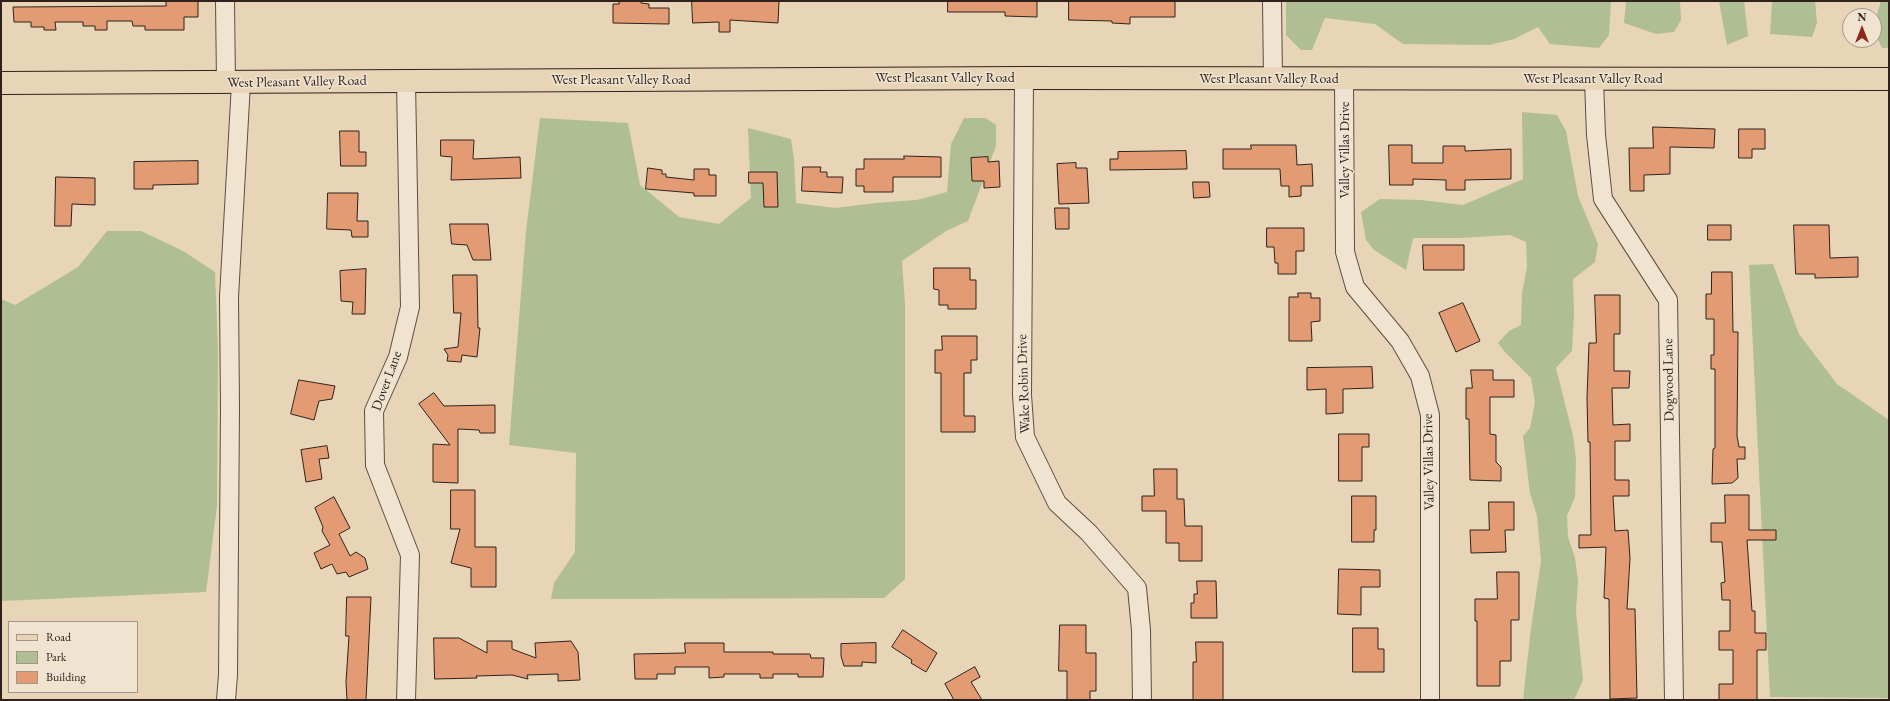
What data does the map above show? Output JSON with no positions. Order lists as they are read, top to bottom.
{
  "streets": {
    "main road": ["West Pleasant Valley Road"],
    "street": [
      "Valley Villas Drive",
      "Dogwood Lane",
      "Dover Lane",
      "Wake Robin Drive"
    ]
  },
  "crossings": [
    ["West Pleasant Valley Road", "Valley Villas Drive"],
    ["West Pleasant Valley Road", "Dogwood Lane"],
    ["West Pleasant Valley Road", "Dover Lane"],
    ["West Pleasant Valley Road", "Wake Robin Drive"]
  ],
  "legend": ["Road", "Park", "Building"],
  "north": "top"
}
